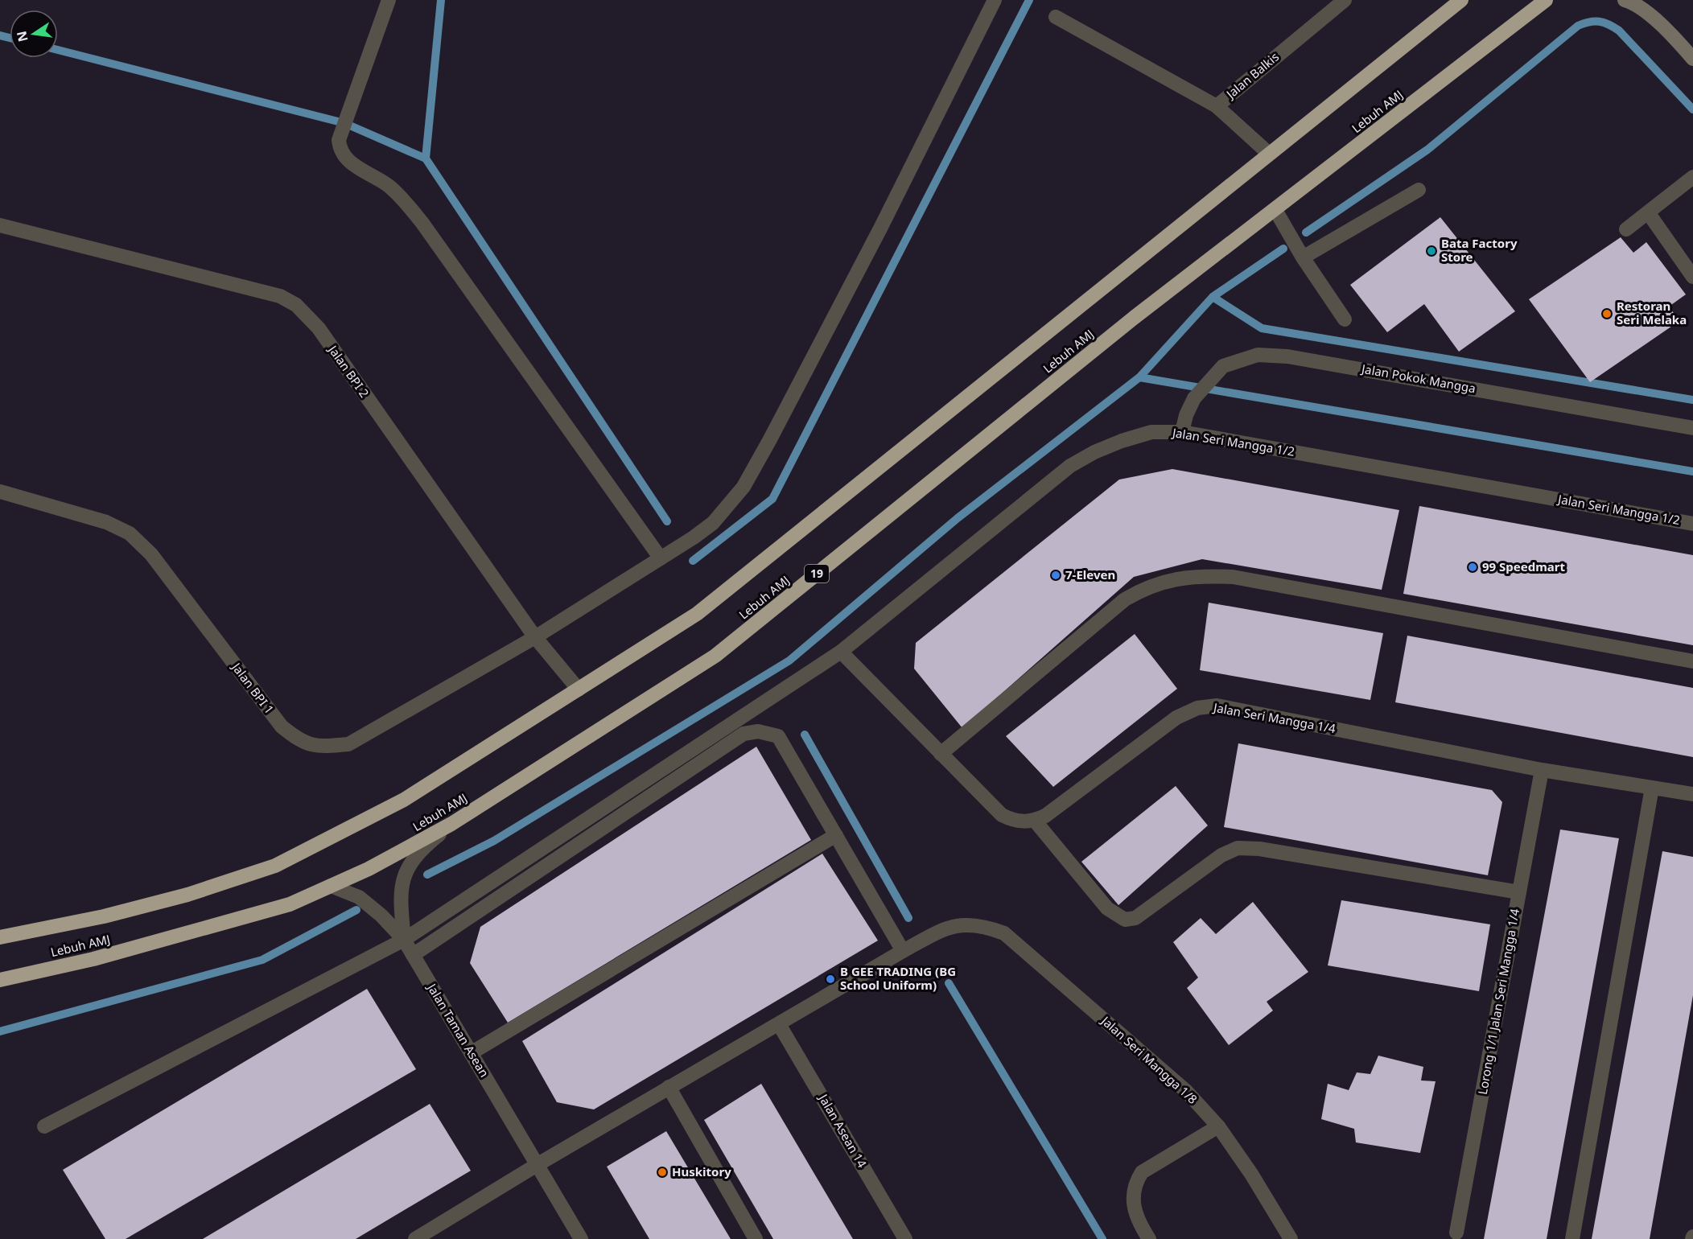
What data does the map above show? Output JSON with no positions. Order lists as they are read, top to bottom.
{
  "streets": {
    "highway": ["Lebuh AMJ", "19"],
    "street": [
      "Jalan Balkis",
      "Jalan BPI 2",
      "Jalan Pokok Mangga",
      "Jalan Seri Mangga 1/2",
      "Jalan BPI 1",
      "Jalan Seri Mangga 1/4",
      "Lorong 1/1 Jalan Seri Mangga 1/4",
      "Jalan Taman Asean",
      "Jalan Seri Mangga 1/8",
      "Jalan Asean 14"
    ]
  },
  "crossings": [
    ["Jalan Balkis", "Lebuh AMJ"],
    ["Lebuh AMJ", "Jalan BPI 2"],
    ["Lebuh AMJ", "Jalan Taman Asean"],
    ["Jalan BPI 2", "Jalan BPI 1"],
    ["Jalan Pokok Mangga", "Jalan Seri Mangga 1/2"],
    ["Jalan Seri Mangga 1/2", "Jalan Taman Asean"],
    ["Jalan Seri Mangga 1/4", "Lorong 1/1 Jalan Seri Mangga 1/4"],
    ["Jalan Taman Asean", "Jalan Seri Mangga 1/8"],
    ["Jalan Seri Mangga 1/8", "Jalan Asean 14"]
  ],
  "places": [
    "Bata Factory Store",
    "Restoran Seri Melaka",
    "99 Speedmart",
    "7-Eleven",
    "B GEE TRADING (BG School Uniform)",
    "Huskitory"
  ],
  "north": "left"
}
